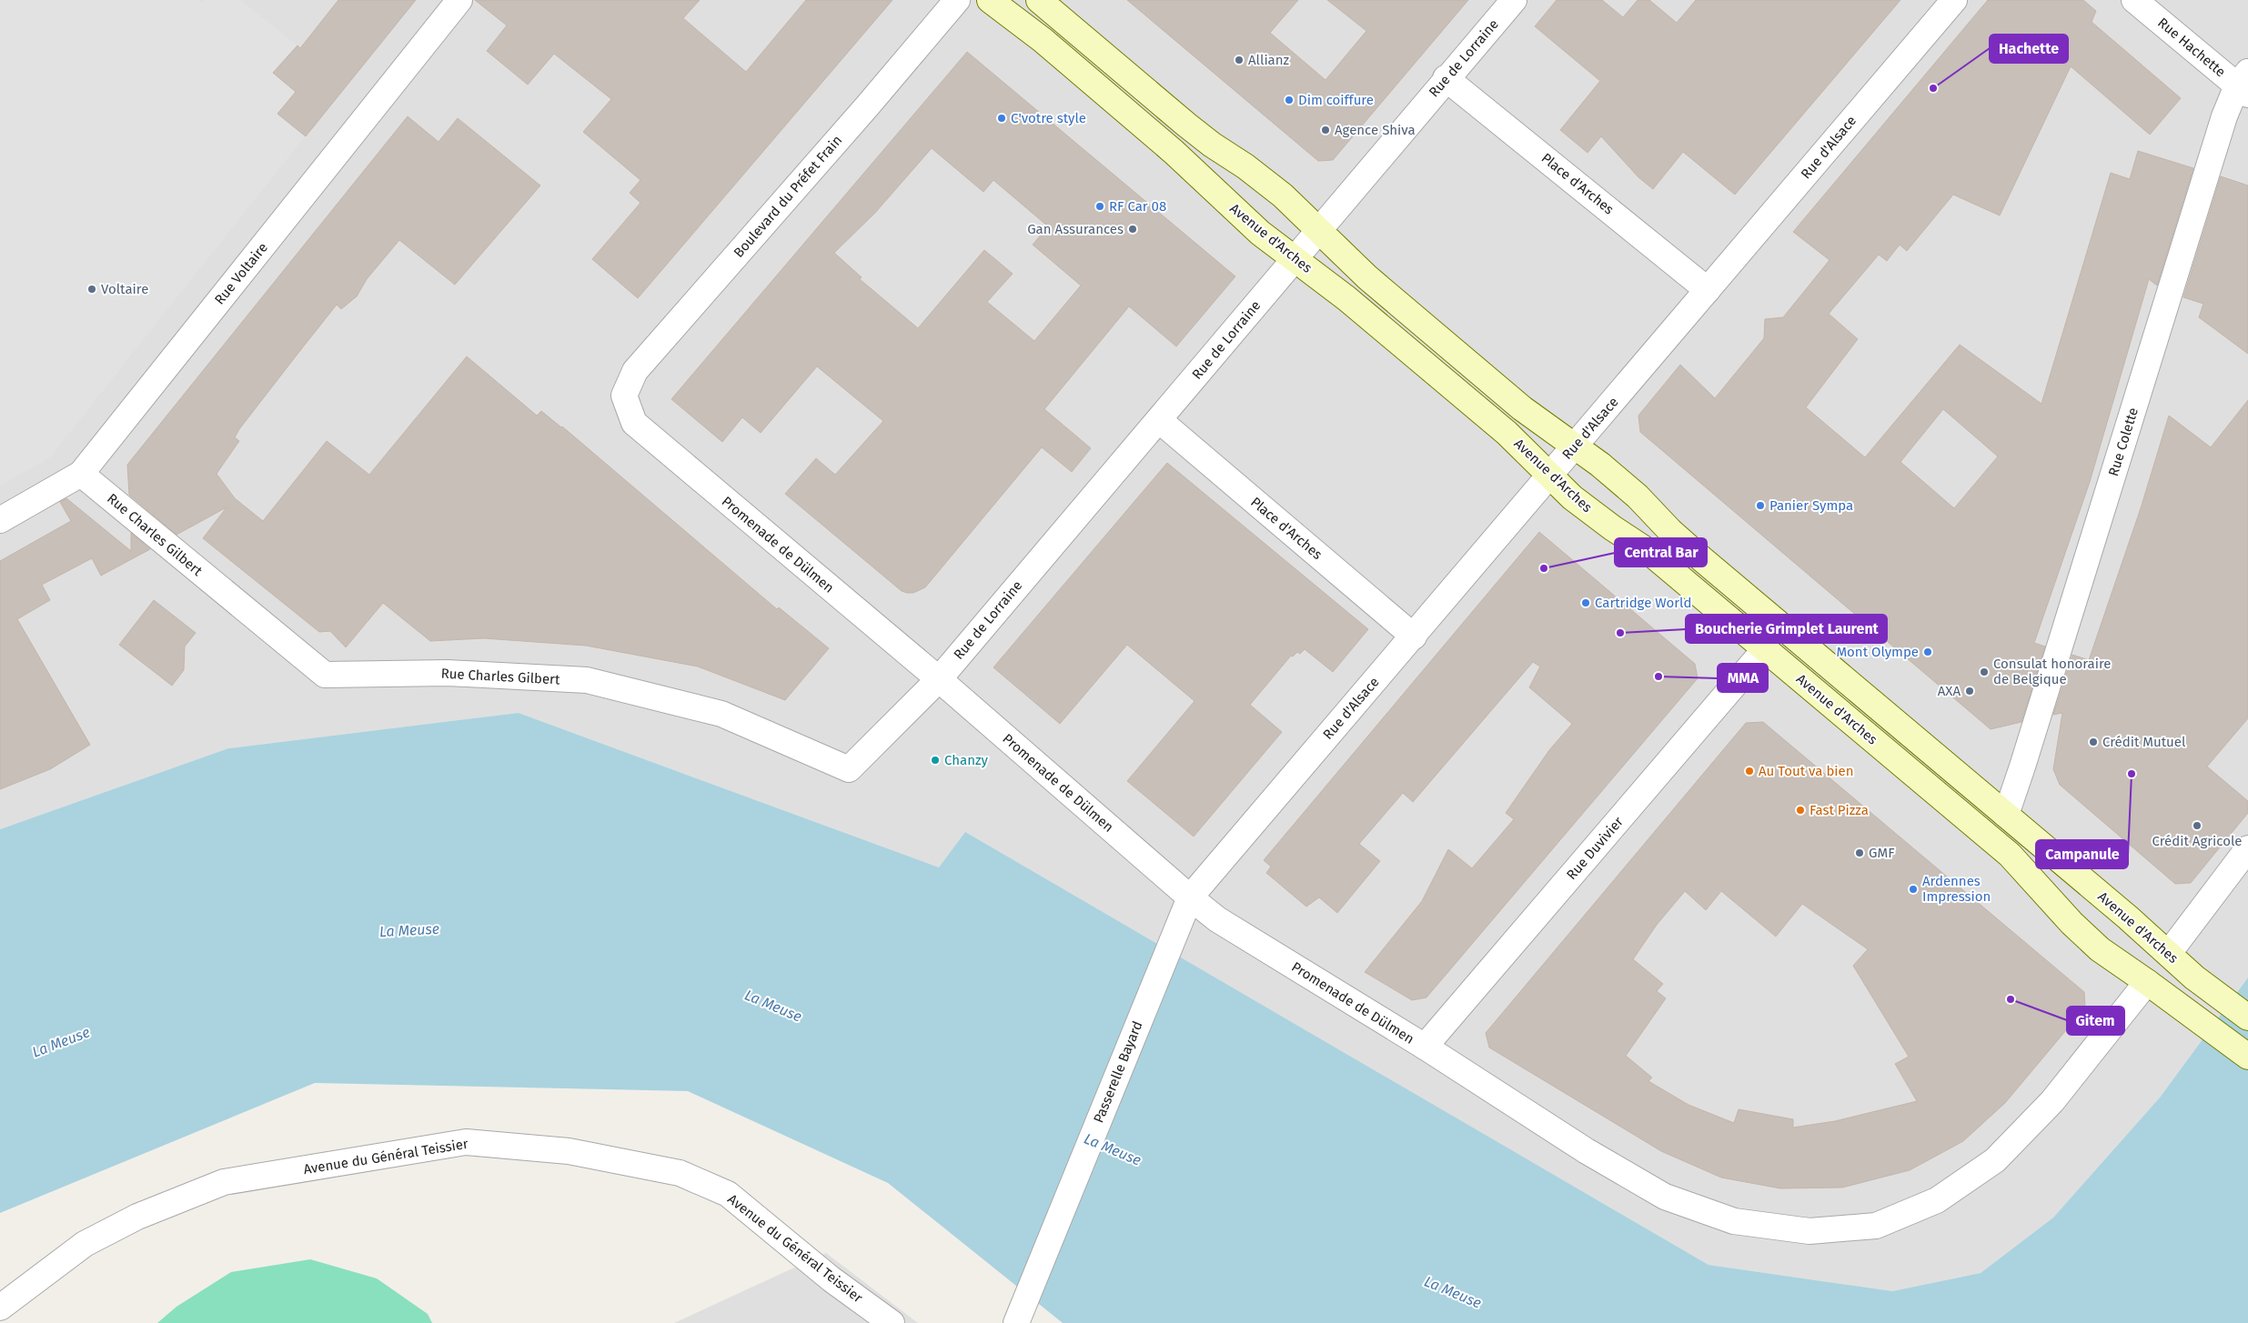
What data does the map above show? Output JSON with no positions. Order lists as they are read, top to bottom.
{
  "streets": {
    "main road": ["Avenue d'Arches"],
    "street": [
      "Rue Hachette",
      "Rue de Lorraine",
      "Rue d'Alsace",
      "Place d'Arches",
      "Boulevard du Préfet Frain",
      "Rue Voltaire",
      "Rue Colette",
      "Rue Charles Gilbert",
      "Promenade de Dülmen",
      "Rue Duvivier",
      "Passerelle Bayard",
      "Avenue du Général Teissier"
    ]
  },
  "crossings": [
    ["Rue Hachette", "Rue Colette"],
    ["Rue de Lorraine", "Place d'Arches"],
    ["Rue de Lorraine", "Avenue d'Arches"],
    ["Rue de Lorraine", "Rue Charles Gilbert"],
    ["Rue de Lorraine", "Promenade de Dülmen"],
    ["Rue d'Alsace", "Place d'Arches"],
    ["Rue d'Alsace", "Avenue d'Arches"],
    ["Rue d'Alsace", "Promenade de Dülmen"],
    ["Rue d'Alsace", "Passerelle Bayard"],
    ["Boulevard du Préfet Frain", "Promenade de Dülmen"],
    ["Avenue d'Arches", "Rue Colette"],
    ["Avenue d'Arches", "Promenade de Dülmen"],
    ["Avenue d'Arches", "Rue Duvivier"],
    ["Rue Voltaire", "Rue Charles Gilbert"],
    ["Rue Charles Gilbert", "Promenade de Dülmen"],
    ["Promenade de Dülmen", "Rue Duvivier"],
    ["Promenade de Dülmen", "Passerelle Bayard"]
  ],
  "water": ["La Meuse"],
  "places": [
    "Allianz",
    "Hachette",
    "Dim coiffure",
    "C'votre style",
    "Agence Shiva",
    "RF Car 08",
    "Gan Assurances",
    "Voltaire",
    "Panier Sympa",
    "Central Bar",
    "Cartridge World",
    "Boucherie Grimplet Laurent",
    "Mont Olympe",
    "Consulat honoraire de Belgique",
    "MMA",
    "AXA",
    "Crédit Mutuel",
    "Chanzy",
    "Au Tout va bien",
    "Campanule",
    "Fast Pizza",
    "Crédit Agricole",
    "GMF",
    "Ardennes Impression",
    "Gitem"
  ]
}
